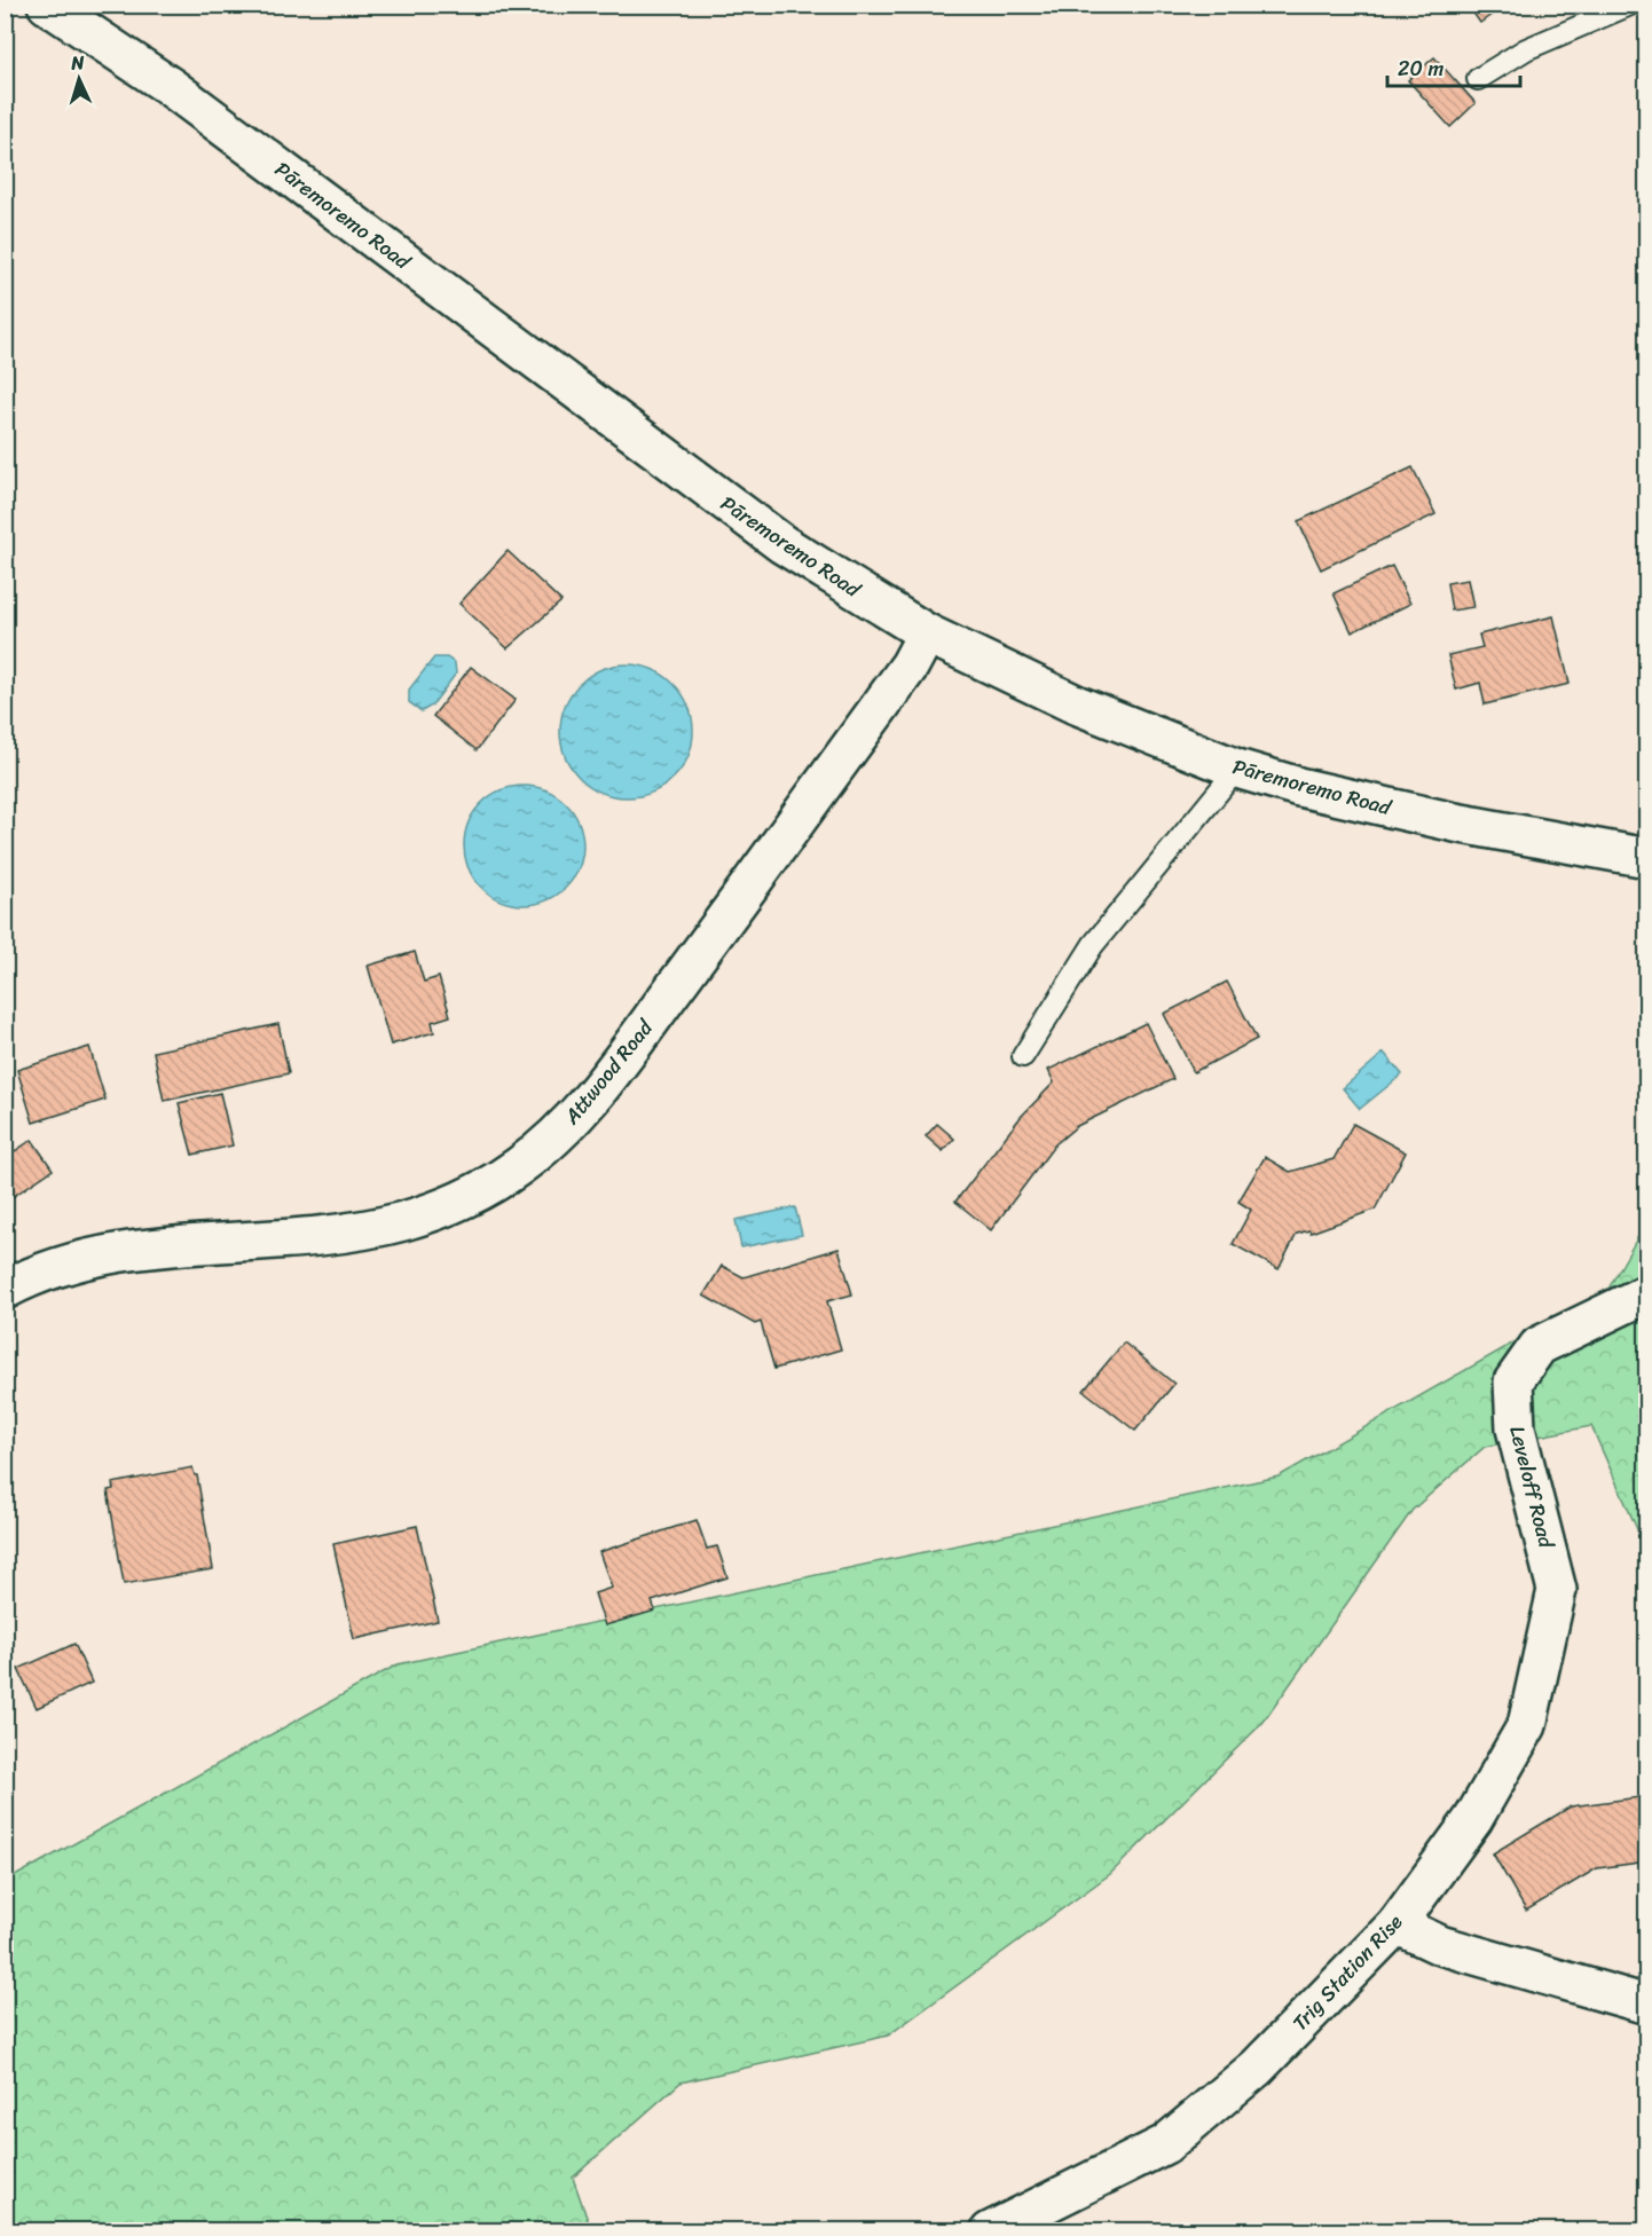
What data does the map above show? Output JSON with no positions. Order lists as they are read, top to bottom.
{
  "streets": {
    "street": [
      "Pāremoremo Road",
      "Attwood Road",
      "Leveloff Road",
      "Trig Station Rise"
    ]
  },
  "crossings": [
    ["Pāremoremo Road", "Attwood Road"],
    ["Leveloff Road", "Trig Station Rise"]
  ],
  "scale_bar": "20 m",
  "north": "top"
}
